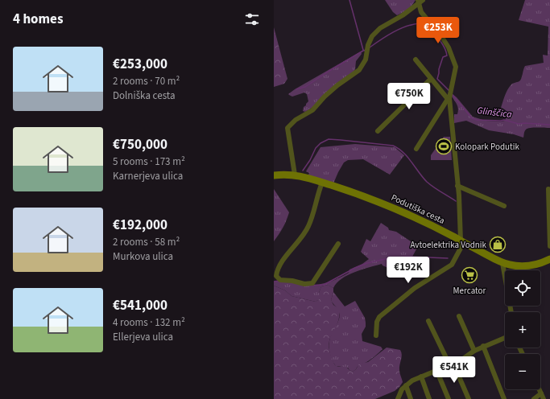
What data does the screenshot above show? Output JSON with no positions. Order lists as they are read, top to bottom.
{
  "streets": {
    "street": ["Podutiška cesta"]
  },
  "water": ["Glinščica"],
  "places": {
    "sports": ["Kolopark Podutik"],
    "shop": ["Avtoelektrika Vodnik"],
    "supermarket": ["Mercator"]
  },
  "page": {
    "heading": "4 homes",
    "price": [
      "€253K",
      "€750K",
      "€192K",
      "€541K"
    ],
    "list": [
      {
        "name": "€253,000",
        "note": "2 rooms · 70 m² · Dolniška cesta"
      },
      {
        "name": "€750,000",
        "note": "5 rooms · 173 m² · Karnerjeva ulica"
      },
      {
        "name": "€192,000",
        "note": "2 rooms · 58 m² · Murkova ulica"
      },
      {
        "name": "€541,000",
        "note": "4 rooms · 132 m² · Ellerjeva ulica"
      }
    ],
    "map_buttons": ["+", "−"]
  }
}
